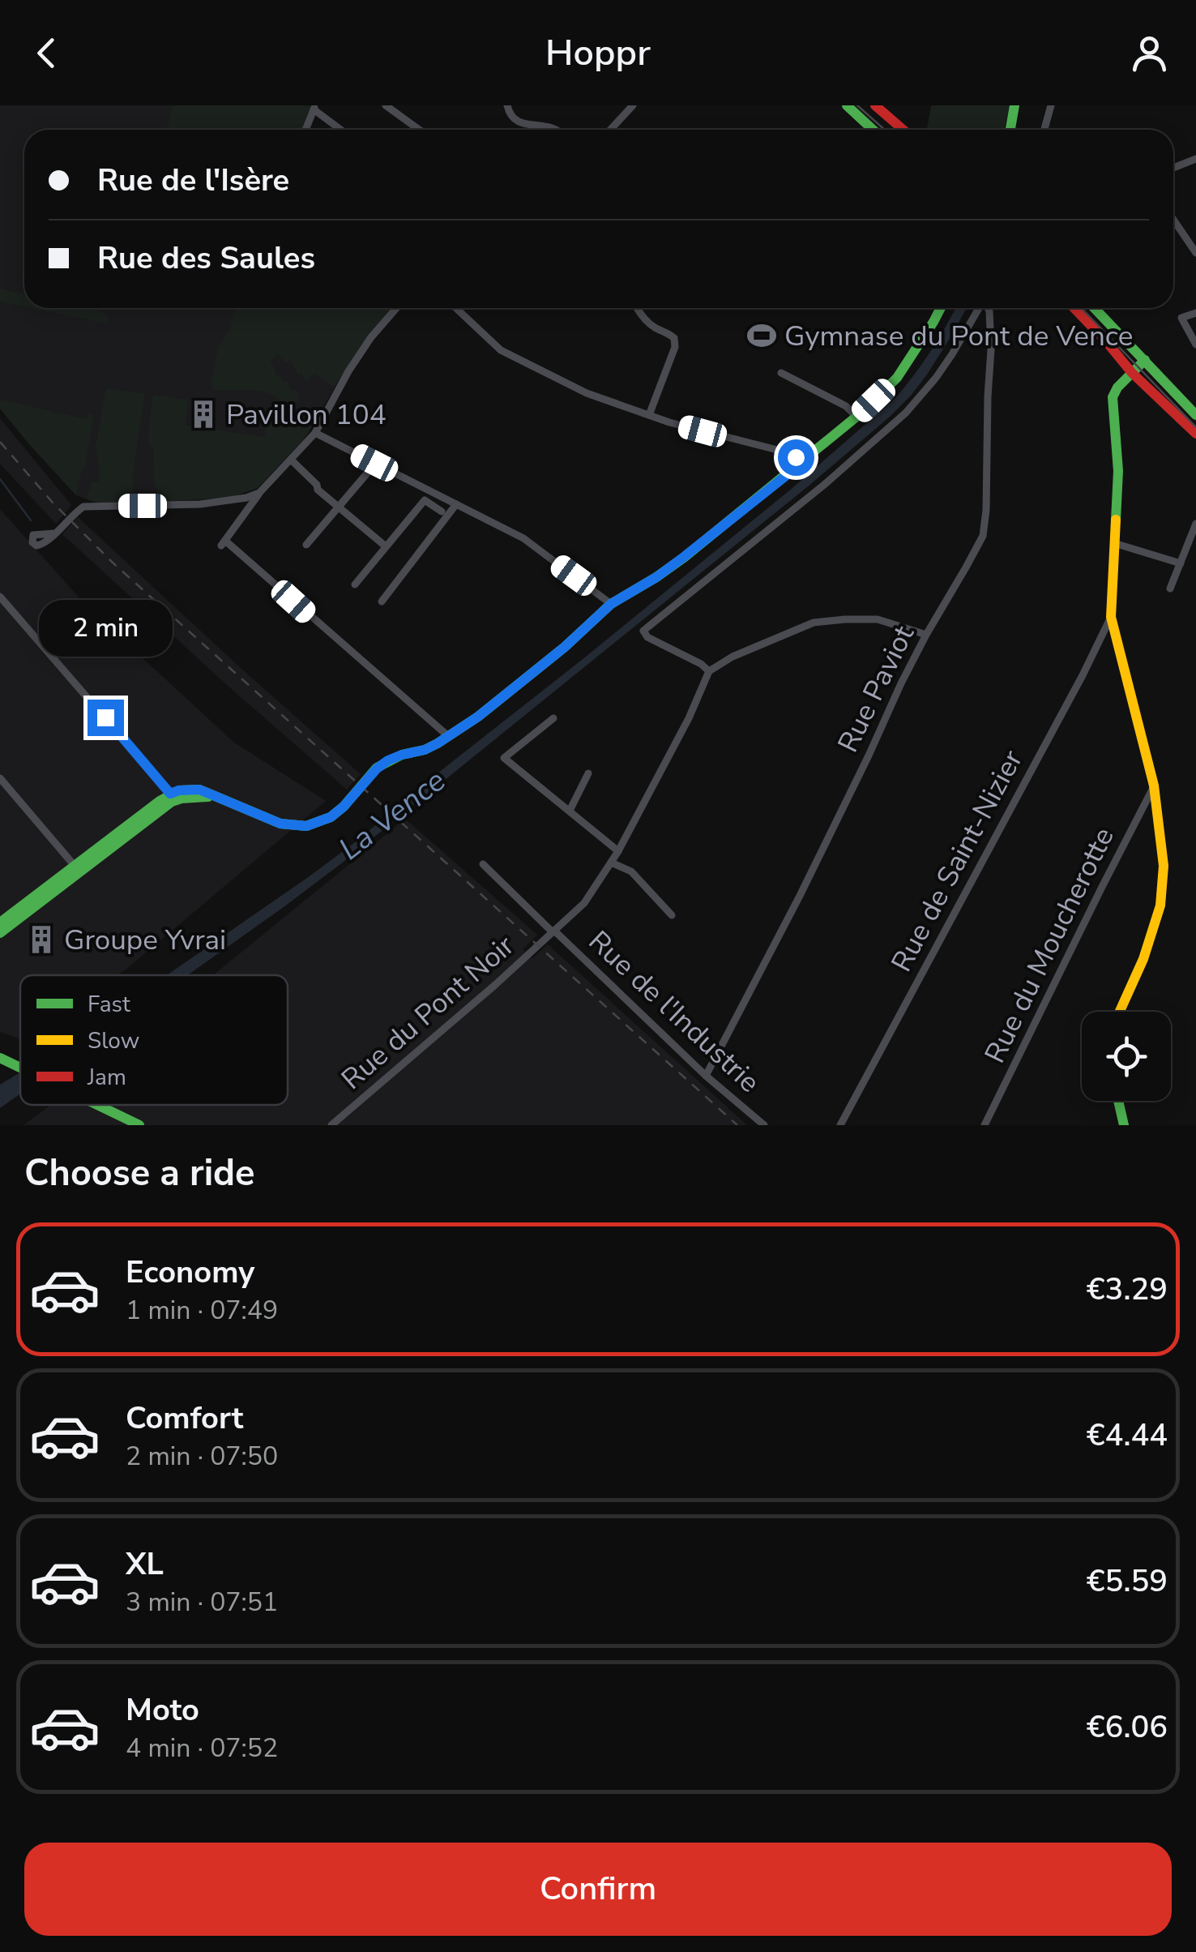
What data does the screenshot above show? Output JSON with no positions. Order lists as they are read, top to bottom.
{
  "streets": {
    "street": [
      "Rue Paviot",
      "Rue de Saint-Nizier",
      "Rue du Moucherotte",
      "Rue de l'Industrie",
      "Rue du Pont Noir"
    ]
  },
  "crossings": [
    ["Rue Paviot", "Rue de l'Industrie"],
    ["Rue de l'Industrie", "Rue du Pont Noir"]
  ],
  "water": ["La Vence"],
  "places": {
    "sports": ["Gymnase du Pont de Vence"],
    "building": ["Pavillon 104", "Groupe Yvrai"]
  },
  "legend": ["Fast", "Slow", "Jam"],
  "page": {
    "header": "Hoppr",
    "banner": ["Rue de l'Isère", "Rue des Saules"],
    "bubble": "2 min",
    "heading": "Choose a ride",
    "list": [
      {
        "name": "Economy",
        "note": "1 min · 07:49",
        "value": "€3.29"
      },
      {
        "name": "Comfort",
        "note": "2 min · 07:50",
        "value": "€4.44"
      },
      {
        "name": "XL",
        "note": "3 min · 07:51",
        "value": "€5.59"
      },
      {
        "name": "Moto",
        "note": "4 min · 07:52",
        "value": "€6.06"
      }
    ],
    "buttons": "Confirm"
  }
}
